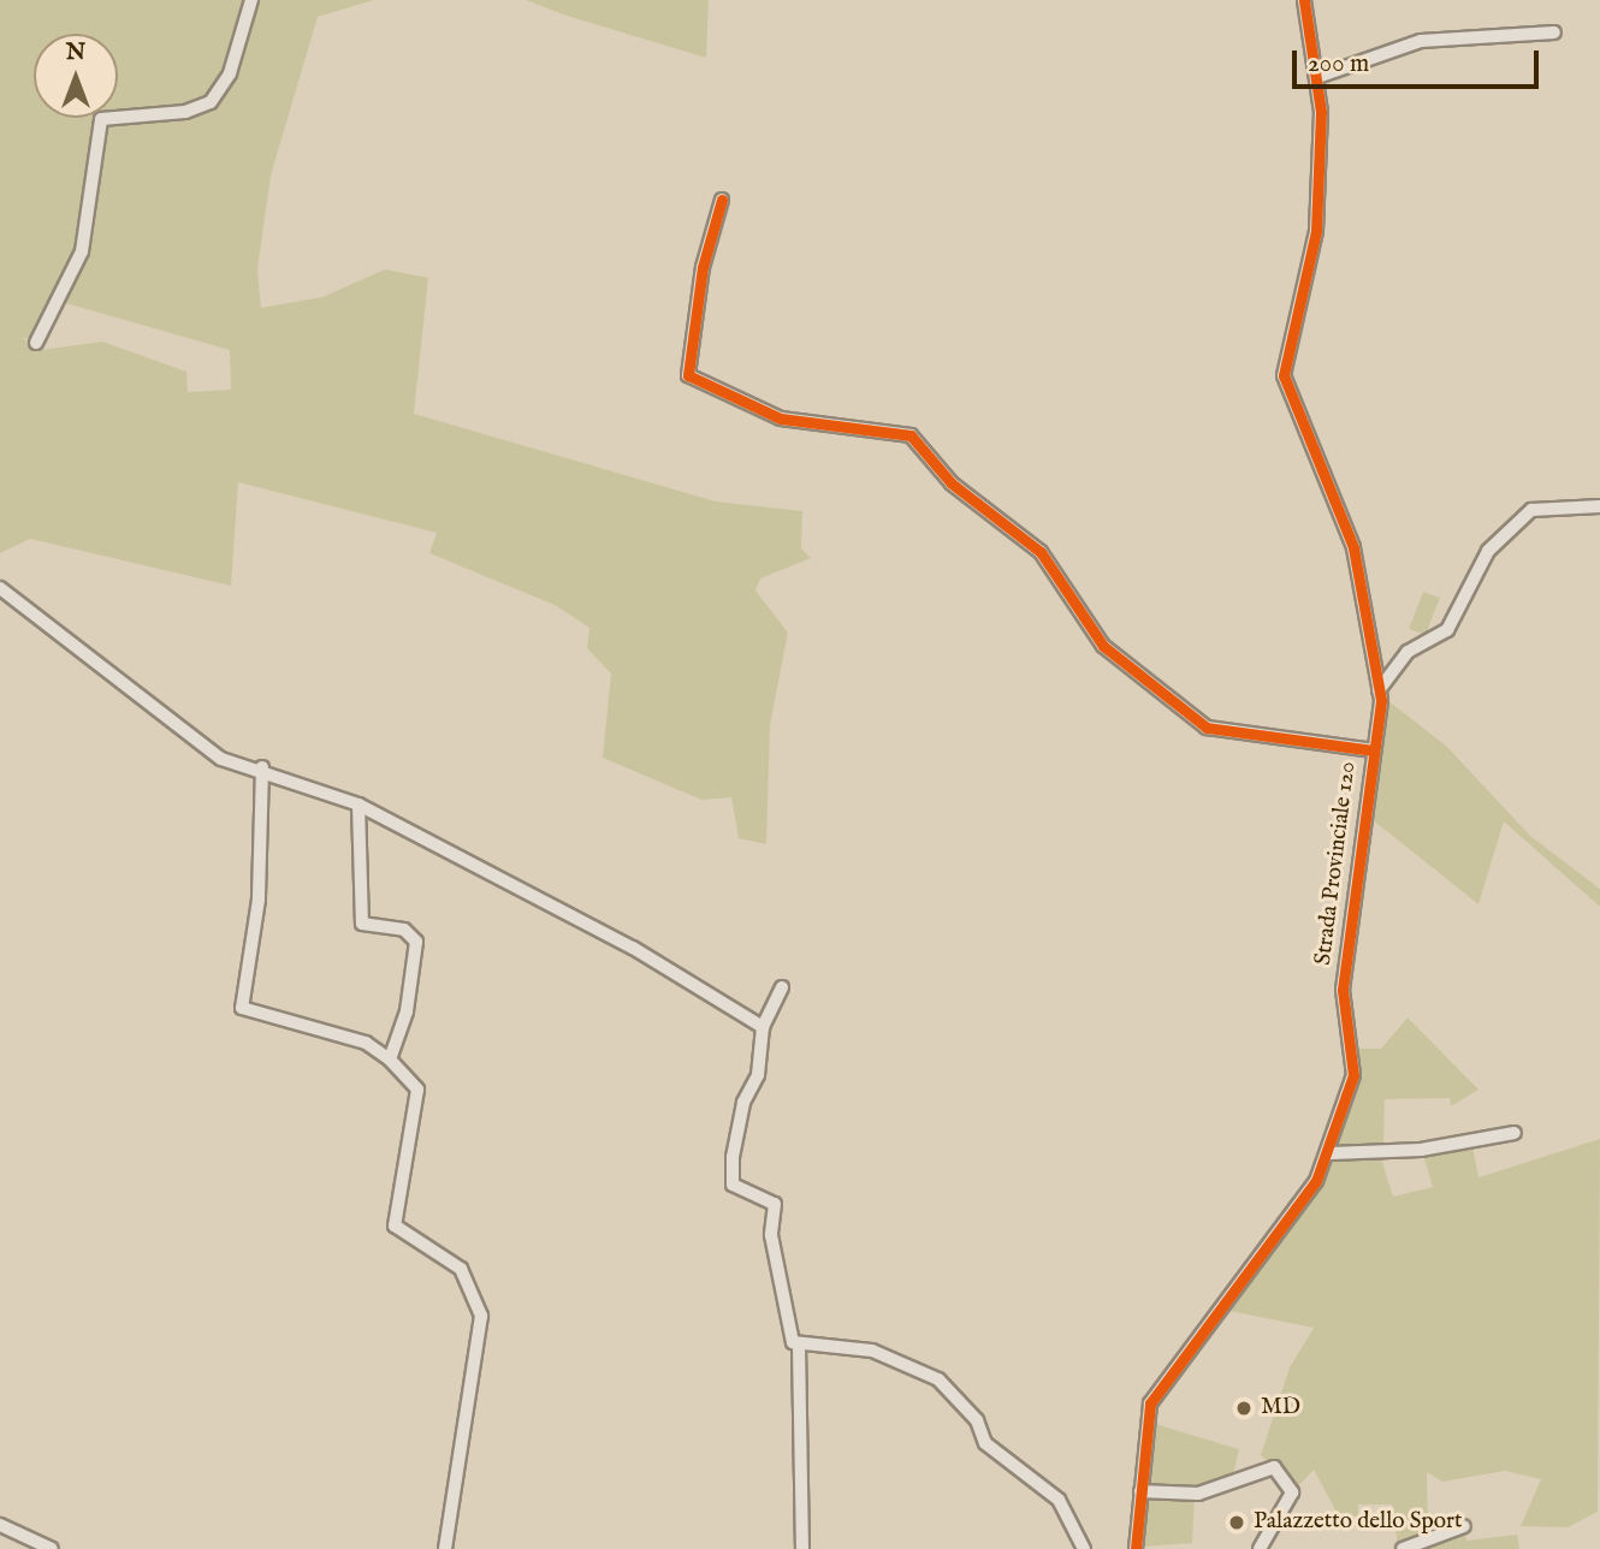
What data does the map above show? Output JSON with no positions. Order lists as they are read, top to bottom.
{
  "streets": {
    "street": ["Strada Provinciale 120"]
  },
  "places": ["MD", "Palazzetto dello Sport"],
  "scale_bar": "200 m",
  "north": "top"
}
